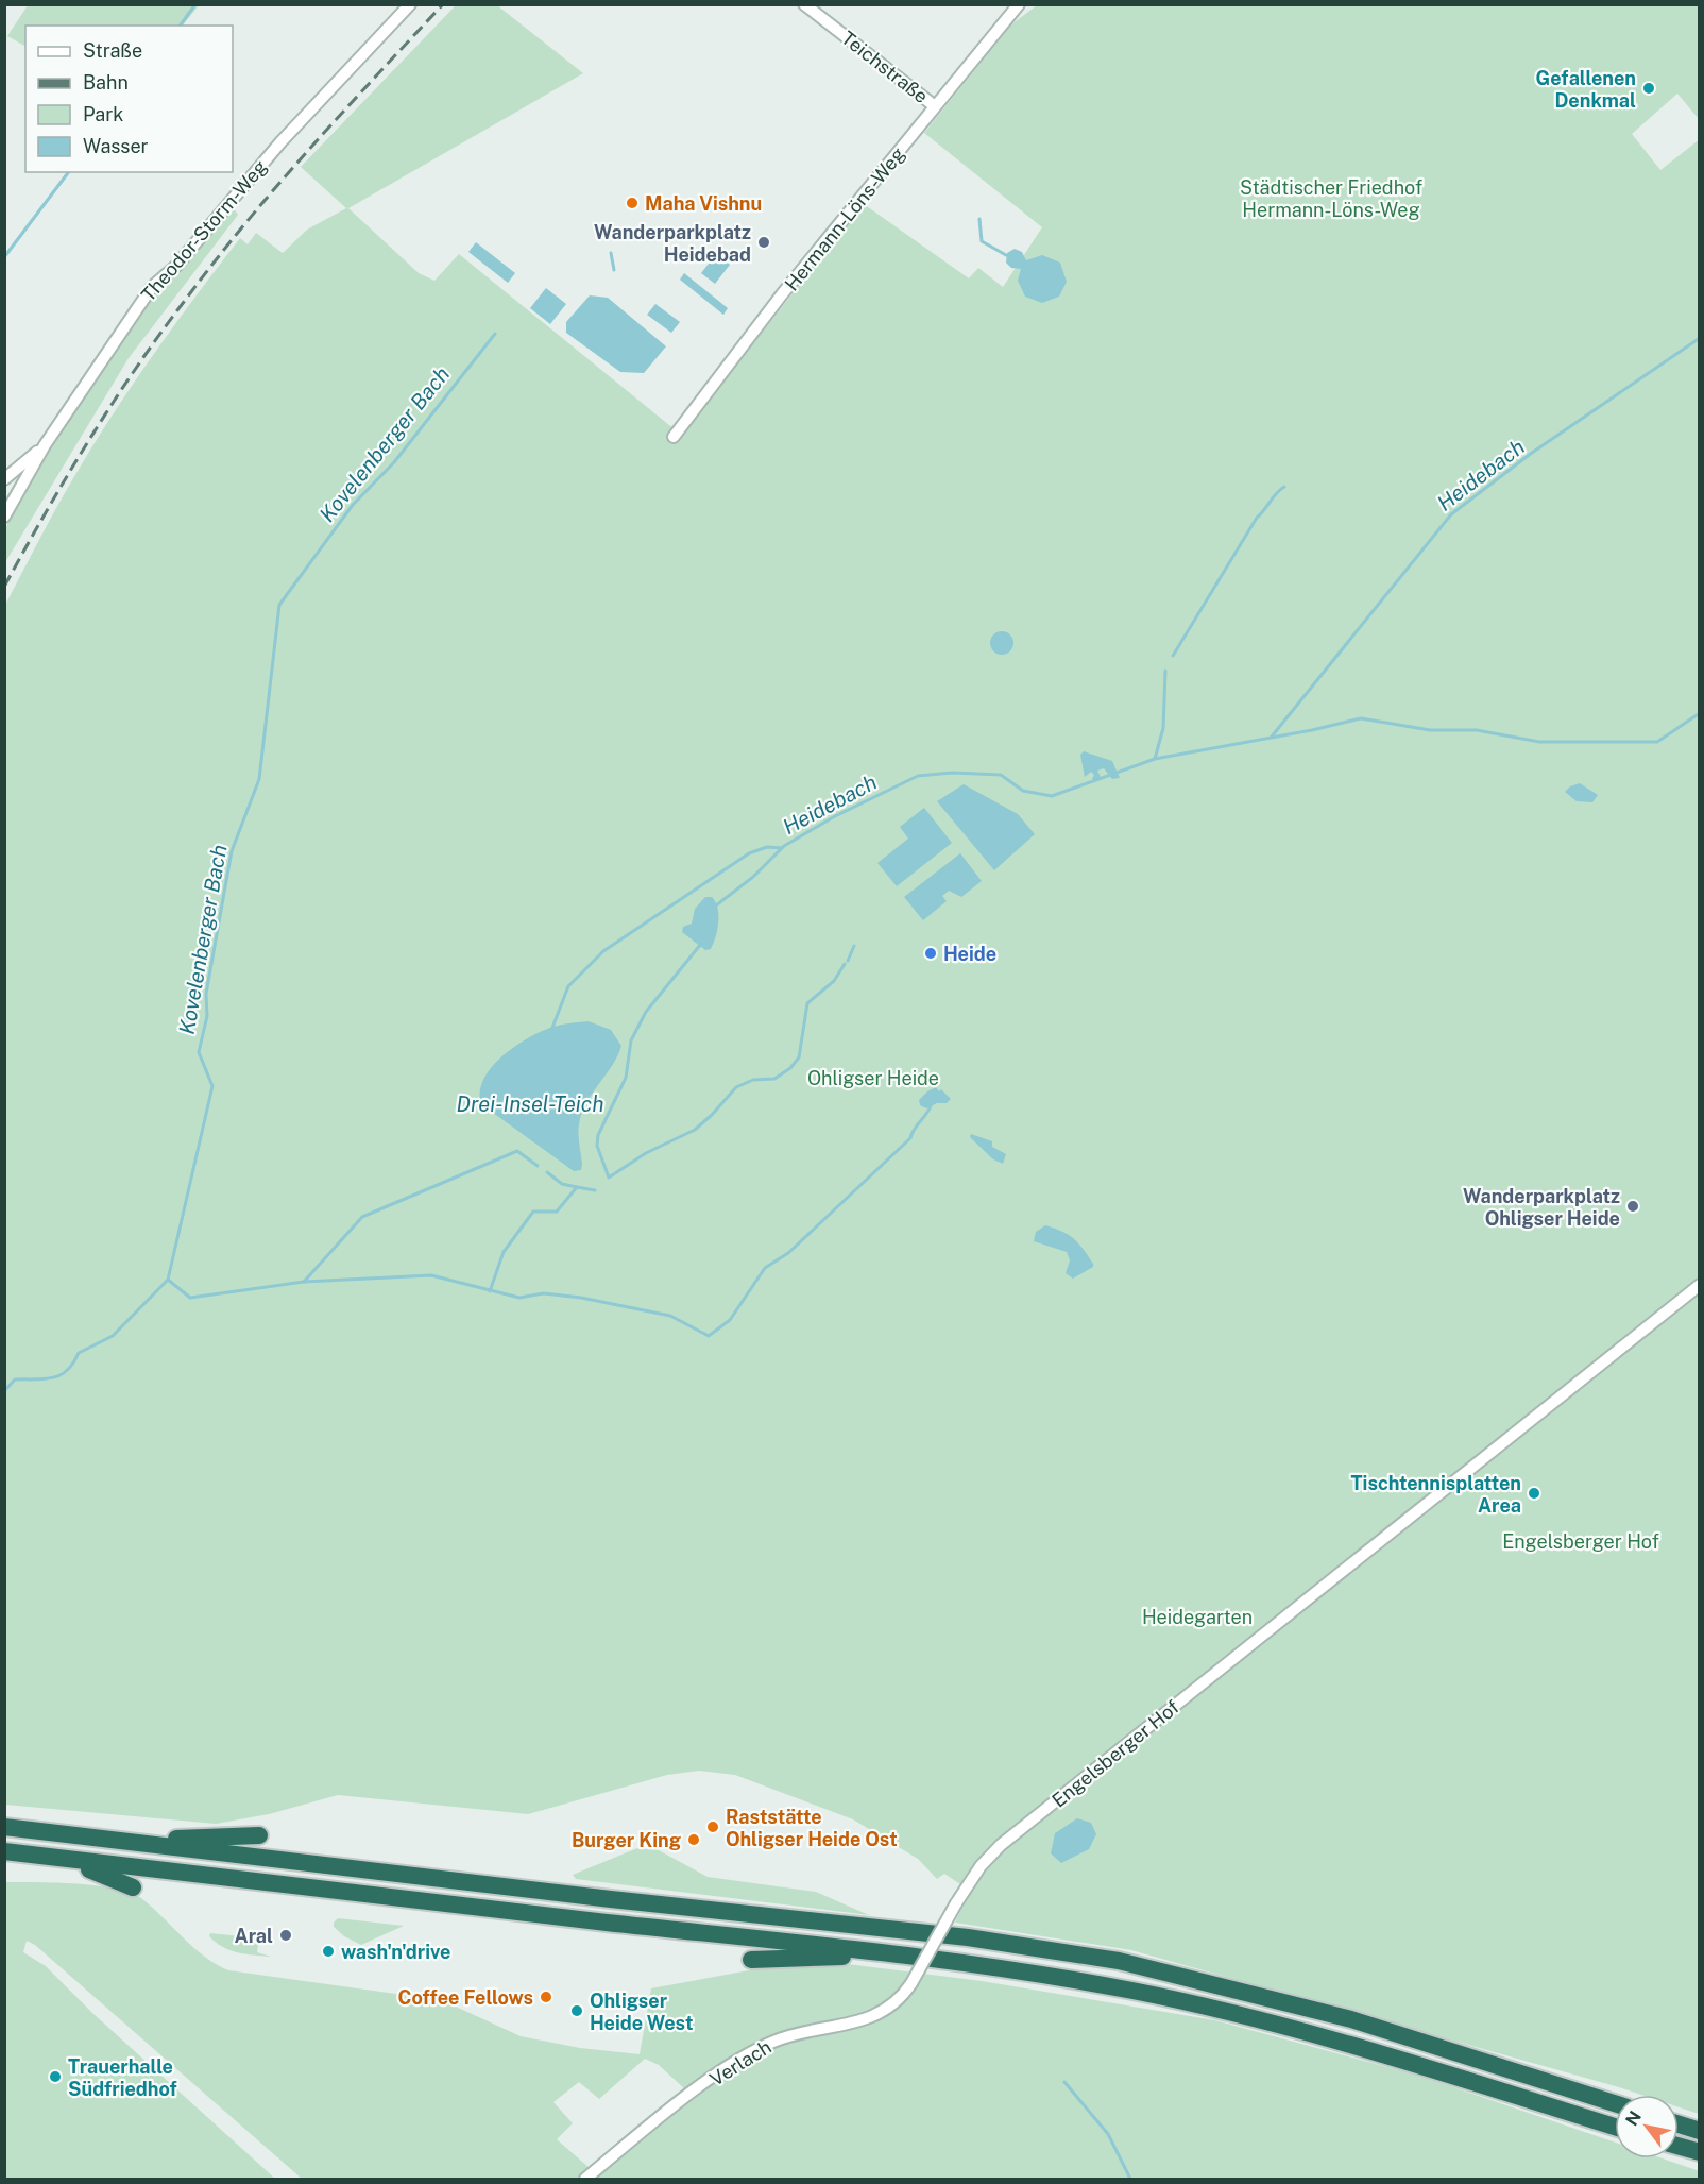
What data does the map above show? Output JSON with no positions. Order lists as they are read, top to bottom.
{
  "streets": {
    "street": [
      "Teichstraße",
      "Hermann-Löns-Weg",
      "Theodor-Storm-Weg",
      "Engelsberger Hof",
      "Verlach"
    ]
  },
  "crossings": [
    ["Teichstraße", "Hermann-Löns-Weg"],
    ["Engelsberger Hof", "Verlach"]
  ],
  "water": ["Kovelenberger Bach", "Heidebach", "Drei-Insel-Teich"],
  "parks": [
    "Städtischer Friedhof Hermann-Löns-Weg",
    "Ohligser Heide",
    "Engelsberger Hof",
    "Heidegarten"
  ],
  "places": [
    "Gefallenen Denkmal",
    "Maha Vishnu",
    "Wanderparkplatz Heidebad",
    "Heide",
    "Wanderparkplatz Ohligser Heide",
    "Tischtennisplatten Area",
    "Raststätte Ohligser Heide Ost",
    "Burger King",
    "Aral",
    "wash'n'drive",
    "Coffee Fellows",
    "Ohligser Heide West",
    "Trauerhalle Südfriedhof"
  ],
  "legend": [
    "Straße",
    "Bahn",
    "Park",
    "Wasser"
  ],
  "north": "top left"
}
